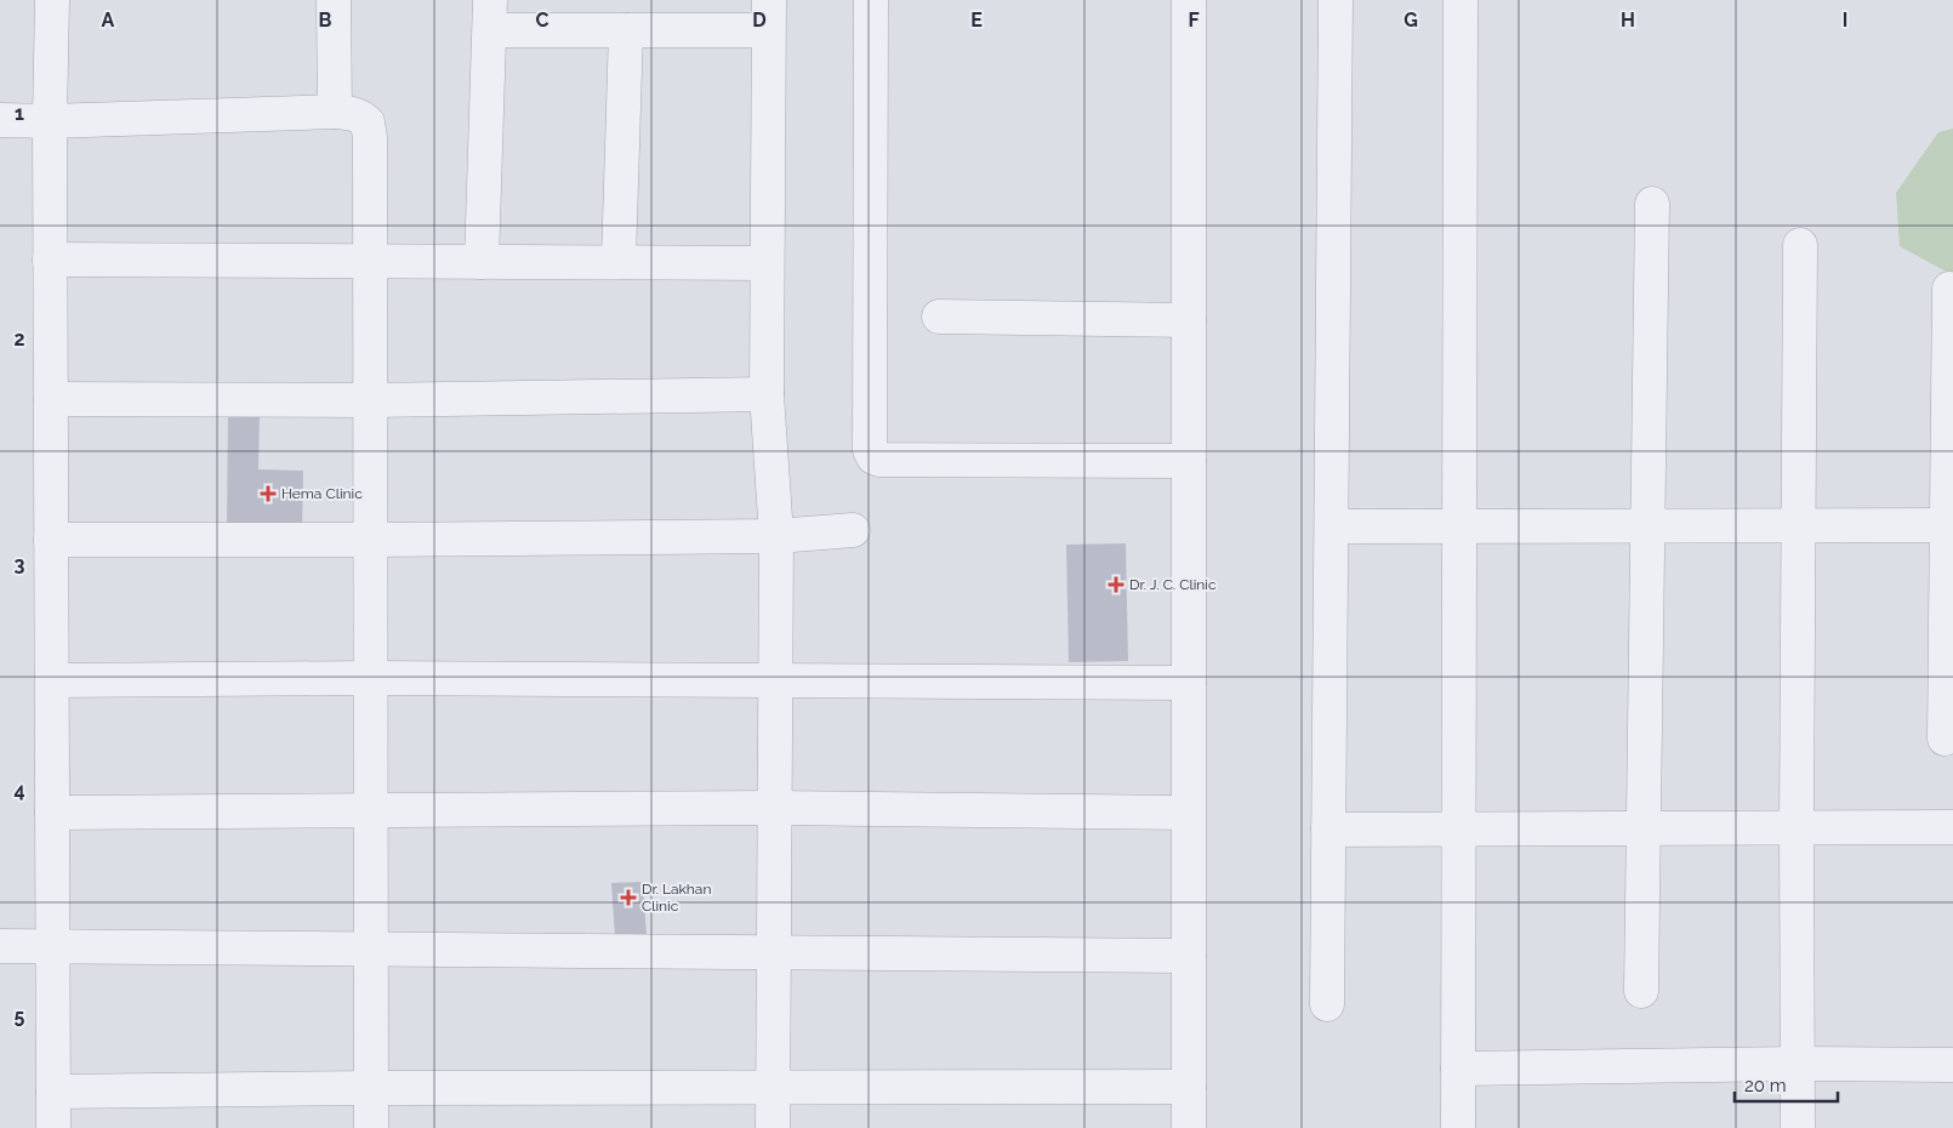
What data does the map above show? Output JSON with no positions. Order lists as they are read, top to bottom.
{
  "places": {
    "health": ["Hema Clinic", "Dr. J. C. Clinic", "Dr. Lakhan Clinic"]
  },
  "scale_bar": "20 m",
  "grid": {
    "columns": [
      "A",
      "B",
      "C",
      "D",
      "E",
      "F",
      "G",
      "H",
      "I"
    ],
    "rows": [
      "1",
      "2",
      "3",
      "4",
      "5"
    ]
  }
}
